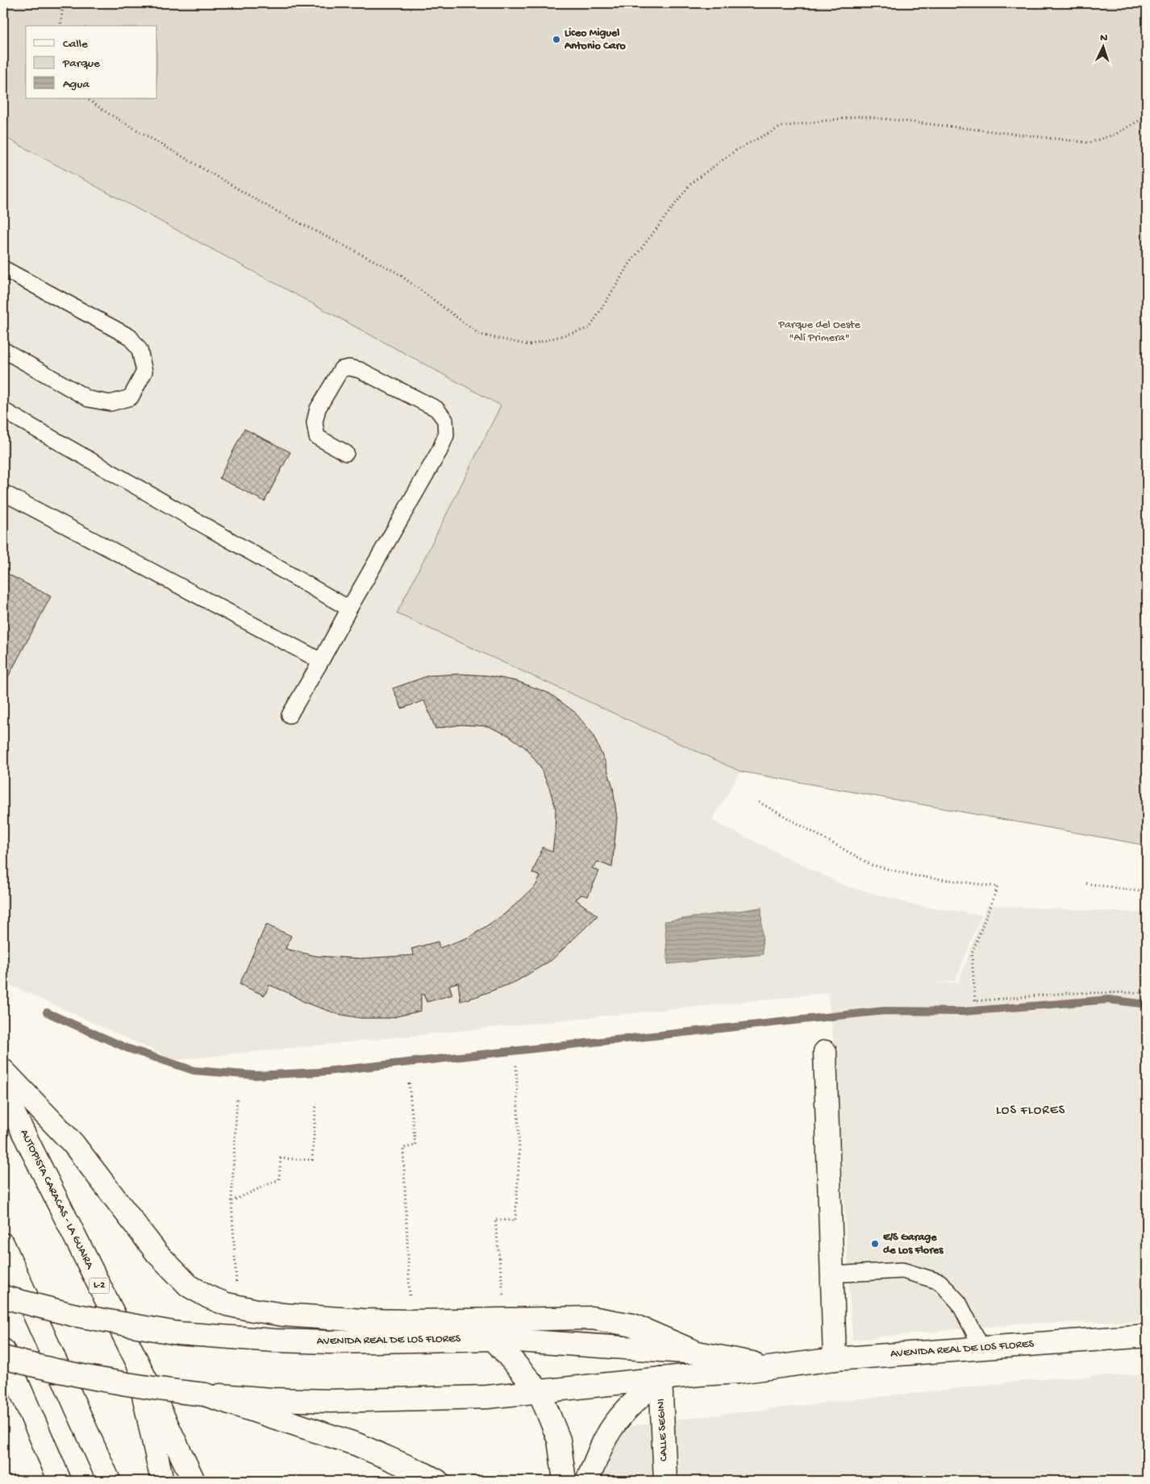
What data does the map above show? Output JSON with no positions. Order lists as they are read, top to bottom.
{
  "streets": {
    "main road": [
      "AUTOPISTA CARACAS - LA GUAIRA",
      "L-2",
      "AVENIDA REAL DE LOS FLORES",
      "CALLE SEGINI"
    ]
  },
  "crossings": [
    ["AUTOPISTA CARACAS - LA GUAIRA", "L-2"],
    ["AVENIDA REAL DE LOS FLORES", "CALLE SEGINI"]
  ],
  "districts": ["LOS FLORES"],
  "parks": ["Parque del Oeste \"Alí Primera\""],
  "places": ["Liceo Miguel Antonio Caro", "E/S Garage de Los Flores"],
  "legend": ["Calle", "Parque", "Agua"],
  "north": "top"
}
